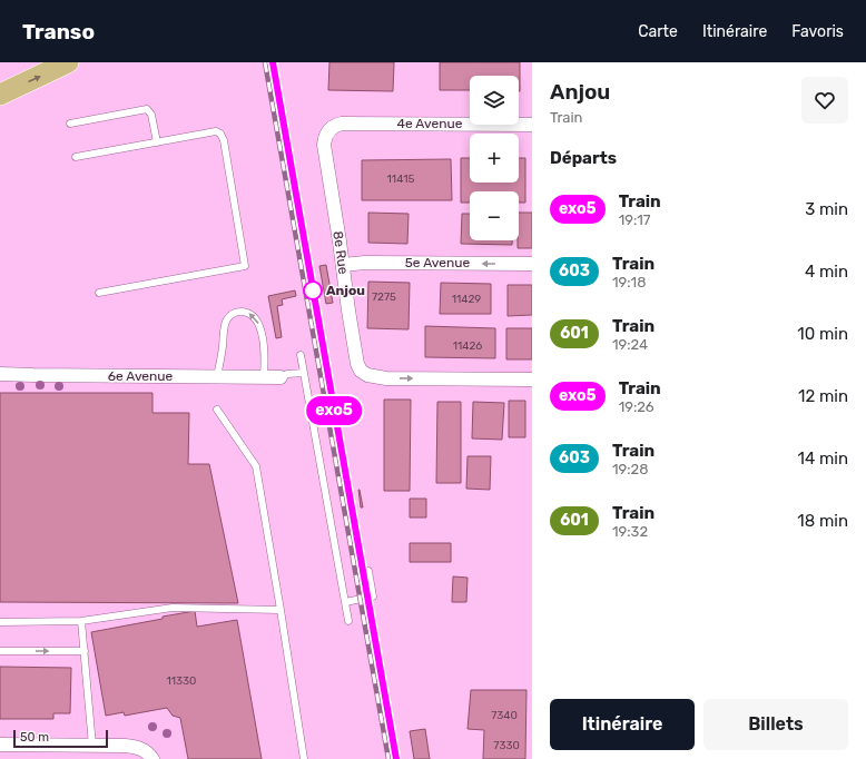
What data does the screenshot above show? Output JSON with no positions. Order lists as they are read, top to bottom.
{
  "streets": {
    "street": [
      "4e Avenue",
      "8e Rue",
      "5e Avenue",
      "6e Avenue"
    ]
  },
  "crossings": [
    ["4e Avenue", "8e Rue"],
    ["8e Rue", "5e Avenue"]
  ],
  "one_way": ["5e Avenue"],
  "places": ["Anjou"],
  "house_numbers": [
    "11415",
    "7275",
    "11429",
    "11426",
    "11330",
    "7340",
    "7330"
  ],
  "scale_bar": "50 m",
  "page": {
    "header": "Transo",
    "nav": ["Carte", "Itinéraire", "Favoris"],
    "on_map": "exo5",
    "heading": [
      ["Anjou", "Train"],
      "Départs"
    ],
    "map_buttons": ["+", "−"],
    "list": [
      {
        "mark": "exo5",
        "name": "Train",
        "note": "19:17",
        "value": "3 min"
      },
      {
        "mark": "603",
        "name": "Train",
        "note": "19:18",
        "value": "4 min"
      },
      {
        "mark": "601",
        "name": "Train",
        "note": "19:24",
        "value": "10 min"
      },
      {
        "mark": "exo5",
        "name": "Train",
        "note": "19:26",
        "value": "12 min"
      },
      {
        "mark": "603",
        "name": "Train",
        "note": "19:28",
        "value": "14 min"
      },
      {
        "mark": "601",
        "name": "Train",
        "note": "19:32",
        "value": "18 min"
      }
    ],
    "buttons": ["Itinéraire", "Billets"],
    "scale": "50 m"
  }
}
